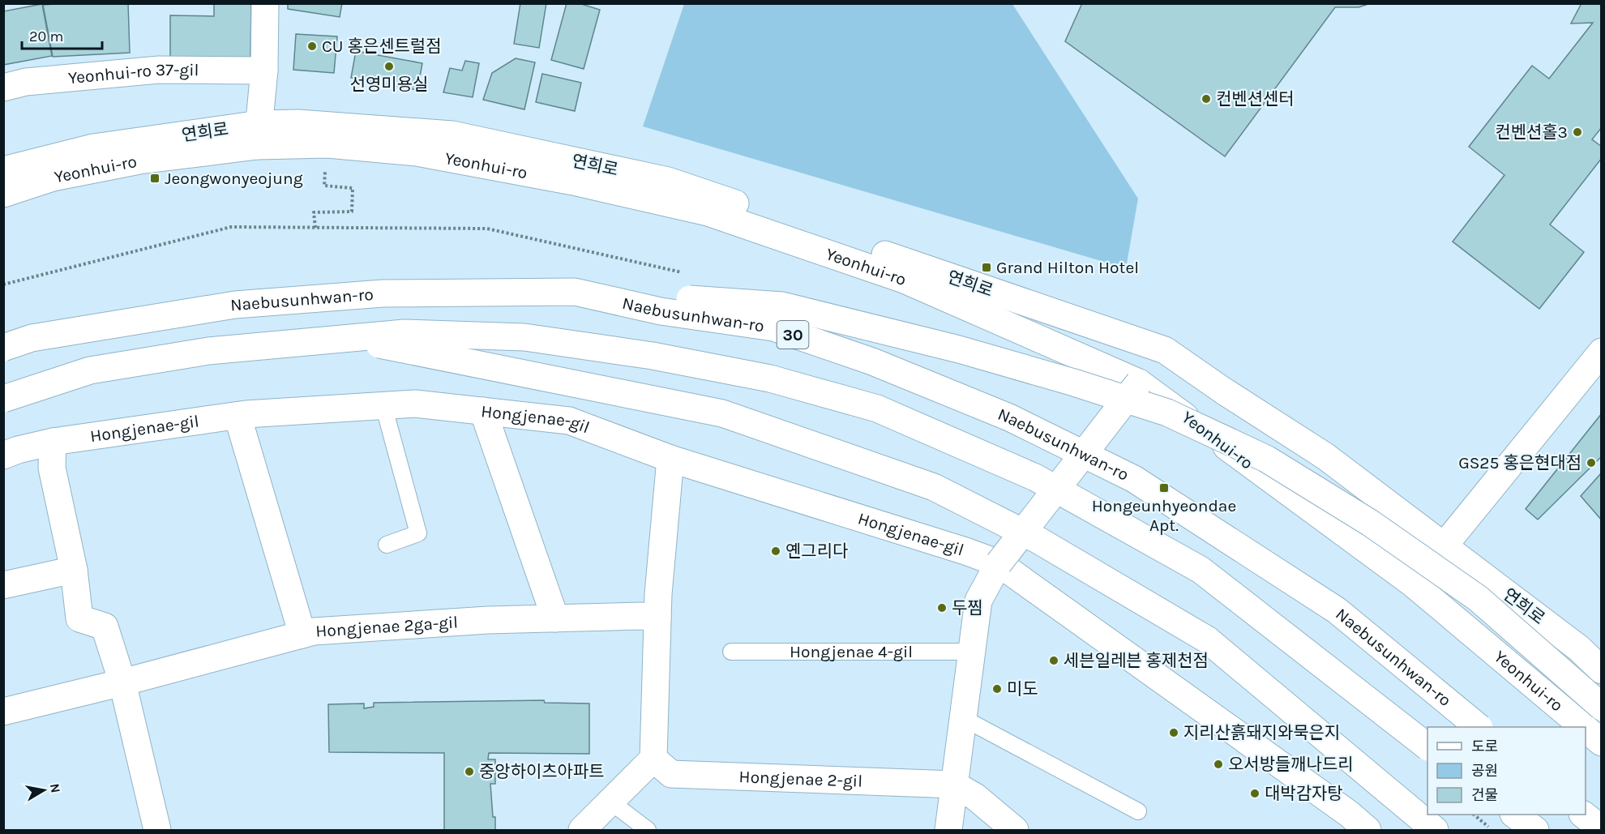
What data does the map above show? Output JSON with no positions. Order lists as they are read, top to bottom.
{
  "streets": {
    "main road": [
      "Yeonhui-ro 37-gil",
      "연희로",
      "Yeonhui-ro",
      "Naebusunhwan-ro",
      "30",
      "Hongjenae-gil",
      "Hongjenae 2ga-gil",
      "Hongjenae 2-gil"
    ],
    "lane": ["Hongjenae 4-gil"]
  },
  "crossings": [
    ["연희로", "Yeonhui-ro"]
  ],
  "places": {
    "other": [
      "CU 홍은센트럴점",
      "선영미용실",
      "컨벤션센터",
      "컨벤션홀3",
      "GS25 홍은현대점",
      "옌그리다",
      "두찜",
      "세븐일레븐 홍제천점",
      "미도",
      "지리산흙돼지와묵은지",
      "오서방들깨나드리",
      "중앙하이츠아파트",
      "대박감자탕"
    ],
    "transit": ["Jeongwonyeojung", "Grand Hilton Hotel", "Hongeunhyeondae Apt."]
  },
  "legend": ["도로", "공원", "건물"],
  "scale_bar": "20 m",
  "north": "right"
}
